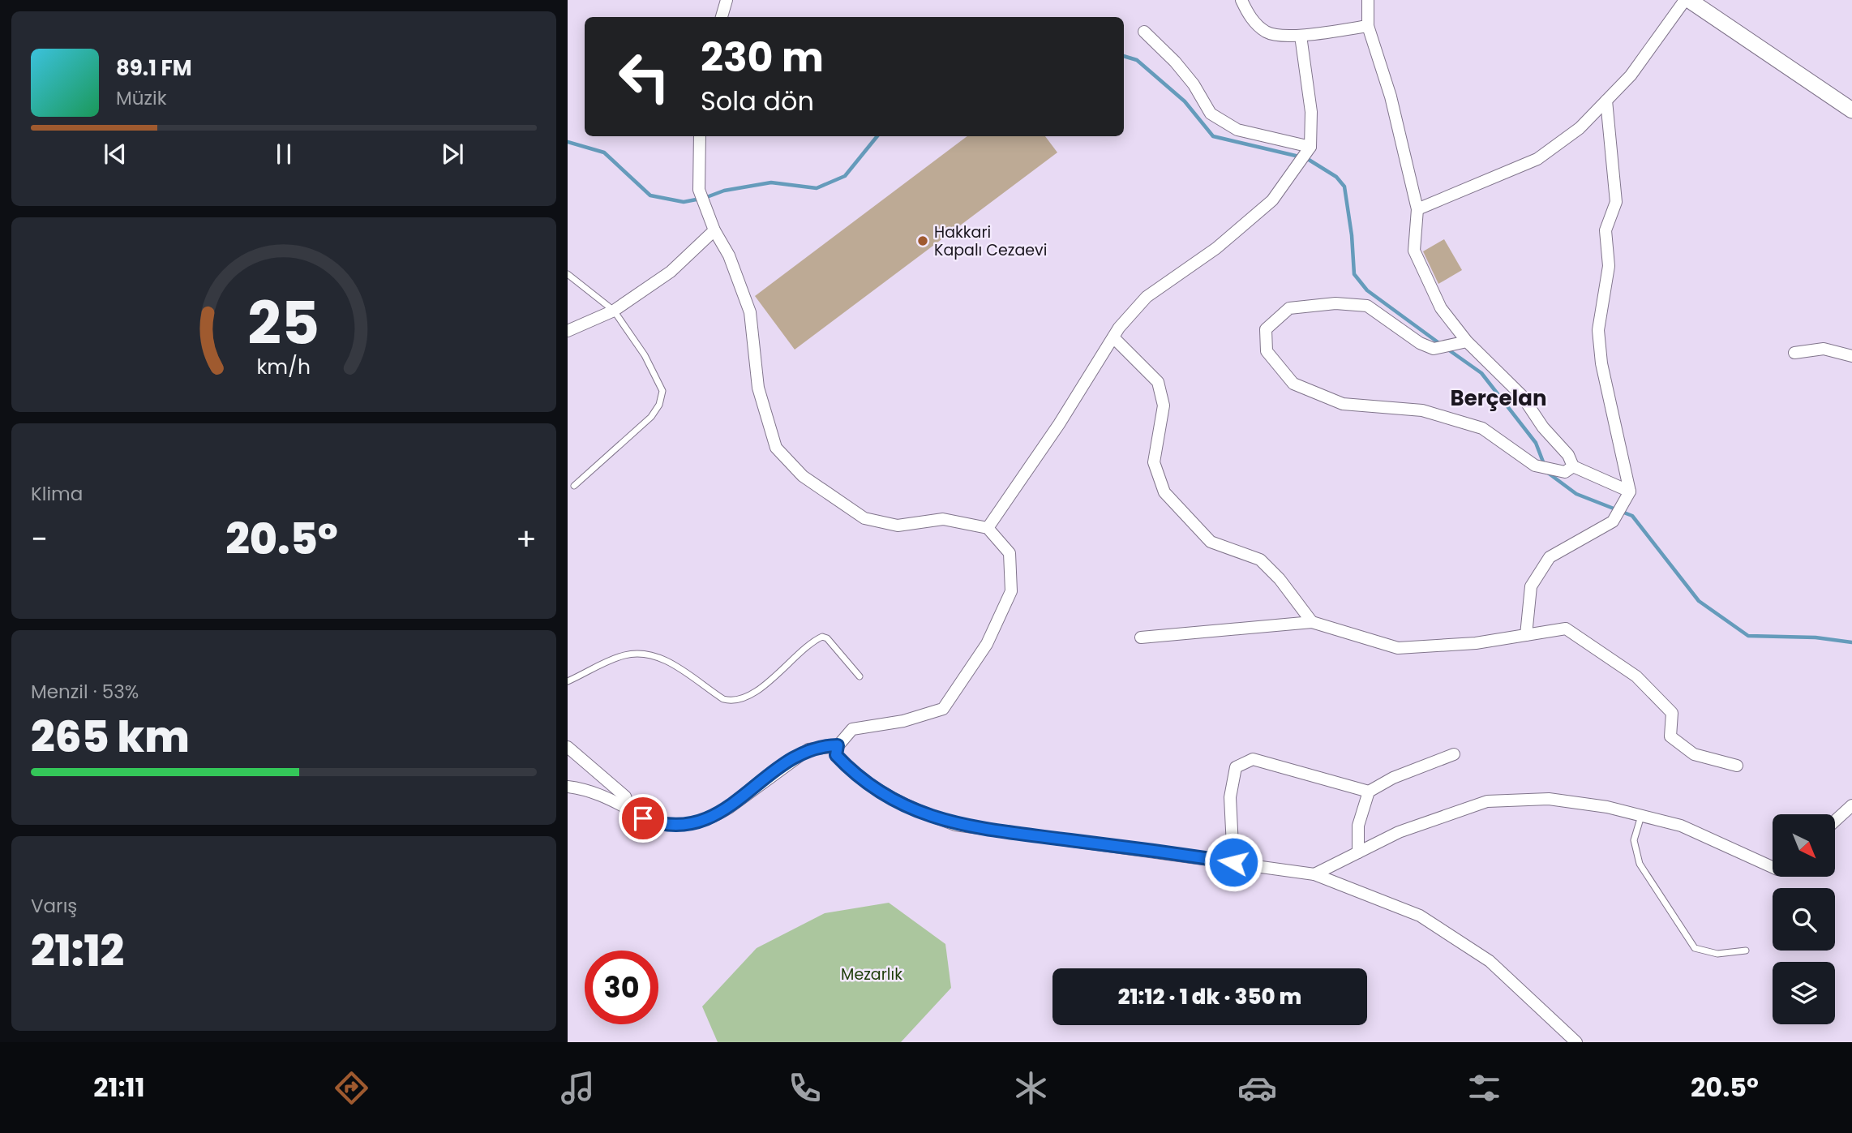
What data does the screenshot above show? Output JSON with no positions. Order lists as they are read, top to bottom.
{
  "districts": ["Berçelan"],
  "parks": ["Mezarlık"],
  "places": ["Hakkari Kapalı Cezaevi"],
  "north": "bottom right",
  "page": {
    "turn": ["230 m", "Sola dön"],
    "song": ["89.1 FM", "Müzik"],
    "tile": [
      "Klima",
      ["Menzil · 53%", "265 km"],
      ["Varış", "21:12"]
    ],
    "heat": ["−", "20.5°", "+"],
    "limit": "30",
    "trip": "21:12 · 1 dk · 350 m",
    "tabs": ["21:11", "20.5°"],
    "gauge": ["25", "km/h"]
  }
}
